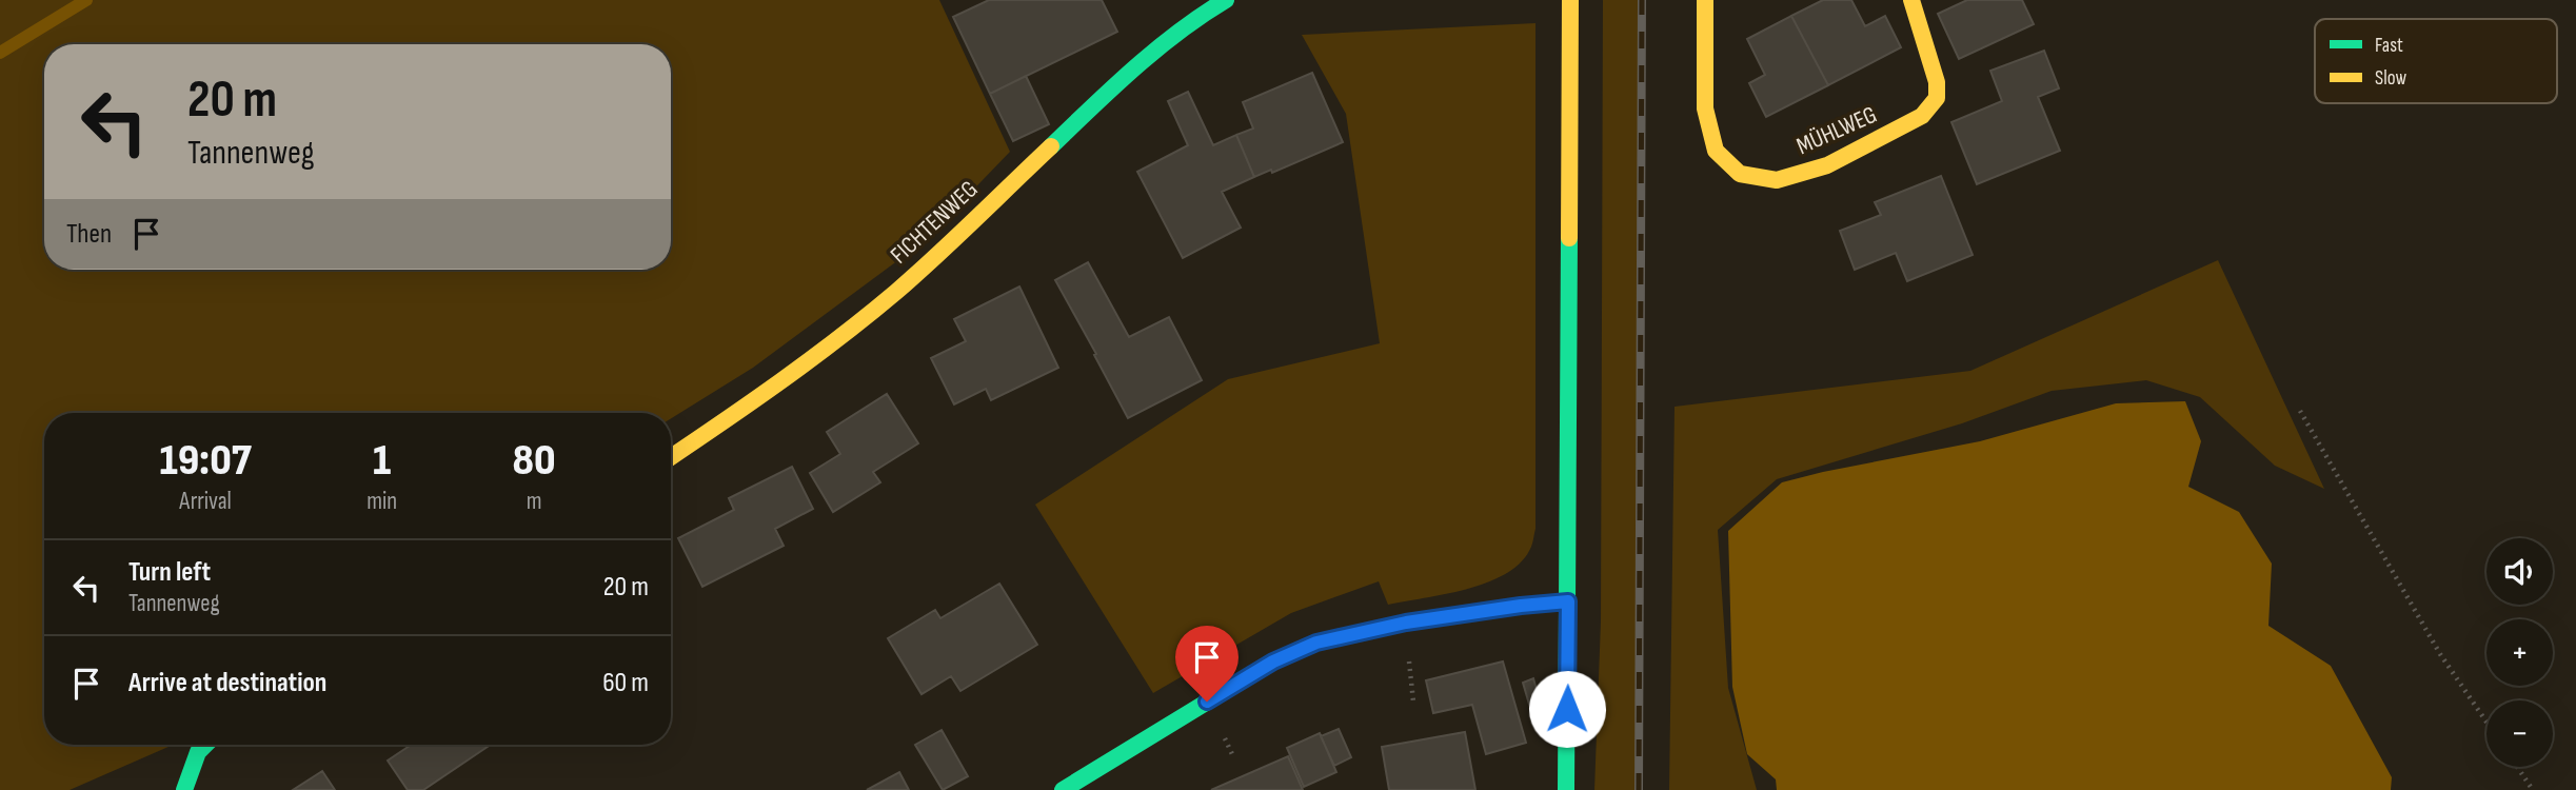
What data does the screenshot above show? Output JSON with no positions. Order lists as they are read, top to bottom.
{
  "streets": {
    "street": ["MÜHLWEG", "FICHTENWEG"]
  },
  "legend": ["Fast", "Slow"],
  "page": {
    "turn": ["20 m", "Tannenweg"],
    "then": "Then",
    "eta": [
      "19:07",
      "Arrival",
      "1",
      "min",
      "80",
      "m"
    ],
    "map_buttons": ["+", "−"],
    "list": [
      {
        "name": "Turn left",
        "note": "Tannenweg",
        "value": "20 m"
      },
      {
        "name": "Arrive at destination",
        "value": "60 m"
      }
    ]
  }
}
